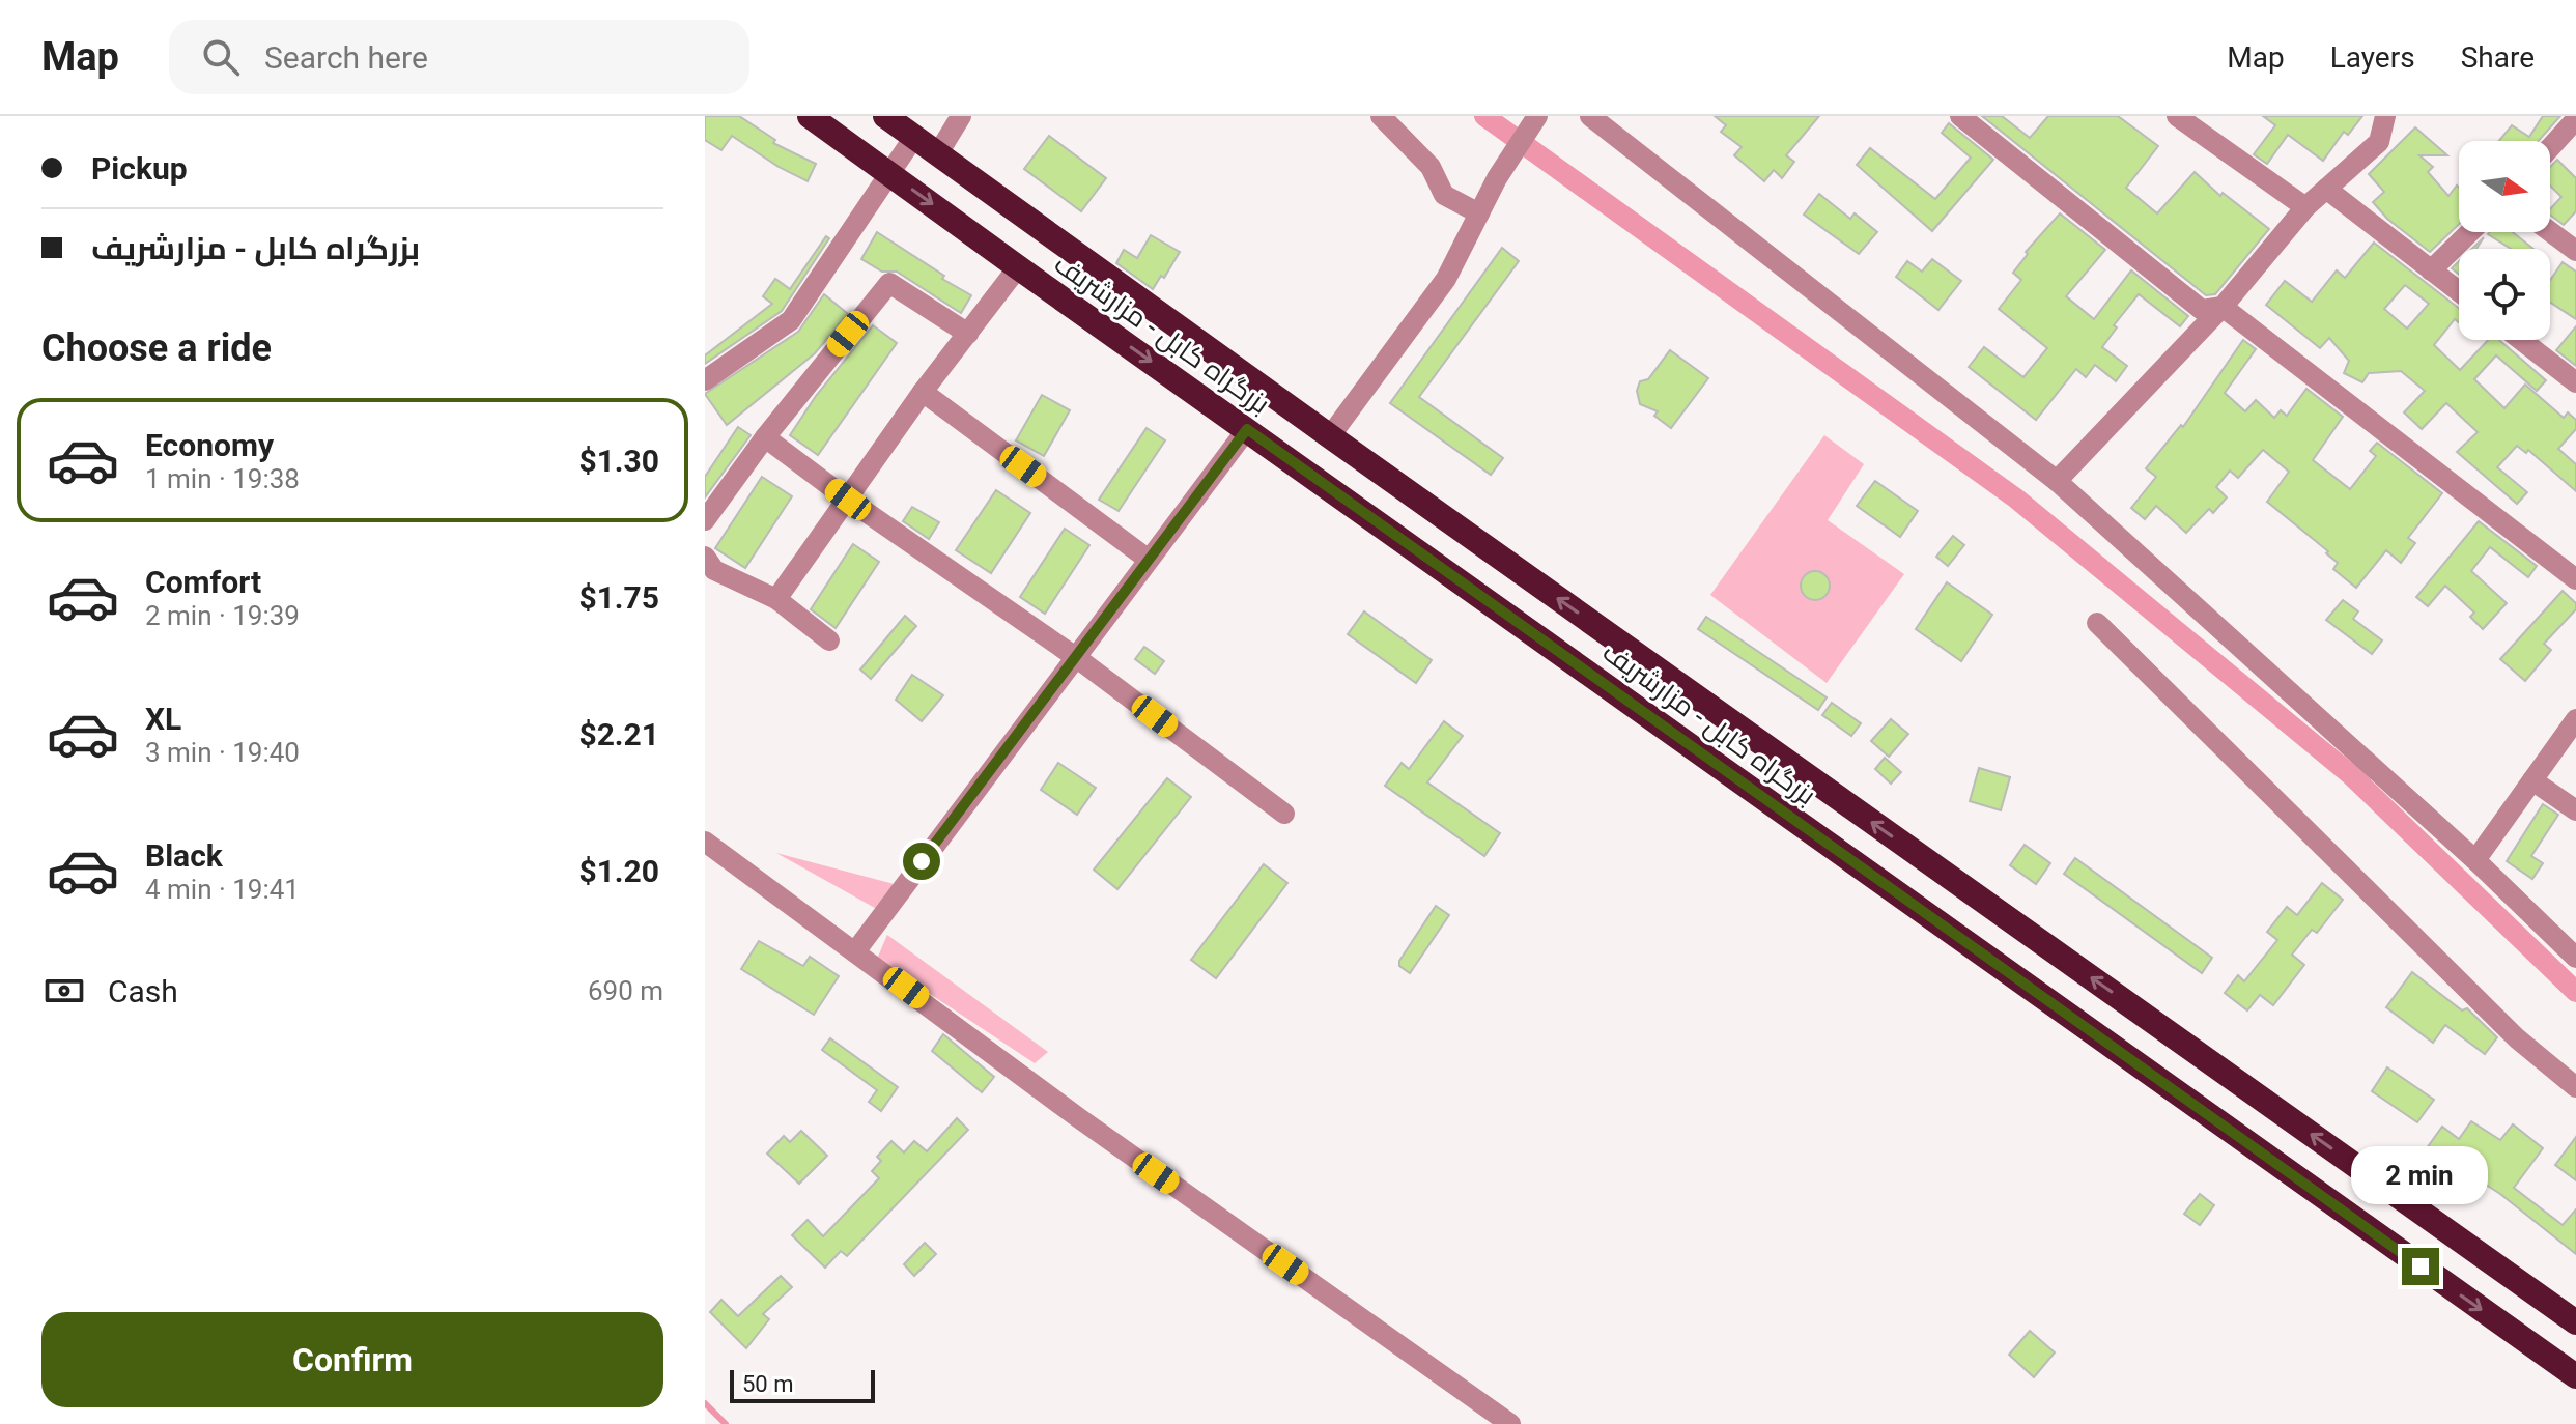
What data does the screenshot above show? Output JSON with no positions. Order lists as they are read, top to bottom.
{
  "streets": {
    "highway": ["بزرگراه کابل - مزارشریف"]
  },
  "scale_bar": "50 m",
  "north": "right",
  "page": {
    "header": "Map",
    "search": "Search here",
    "nav": ["Map", "Layers", "Share"],
    "banner": ["Pickup", "بزرگراه کابل - مزارشریف"],
    "heading": "Choose a ride",
    "list": [
      {
        "name": "Economy",
        "note": "1 min · 19:38",
        "value": "$1.30"
      },
      {
        "name": "Comfort",
        "note": "2 min · 19:39",
        "value": "$1.75"
      },
      {
        "name": "XL",
        "note": "3 min · 19:40",
        "value": "$2.21"
      },
      {
        "name": "Black",
        "note": "4 min · 19:41",
        "value": "$1.20"
      }
    ],
    "pay": ["Cash", "690 m"],
    "bubble": "2 min",
    "buttons": "Confirm",
    "scale": "50 m"
  }
}
